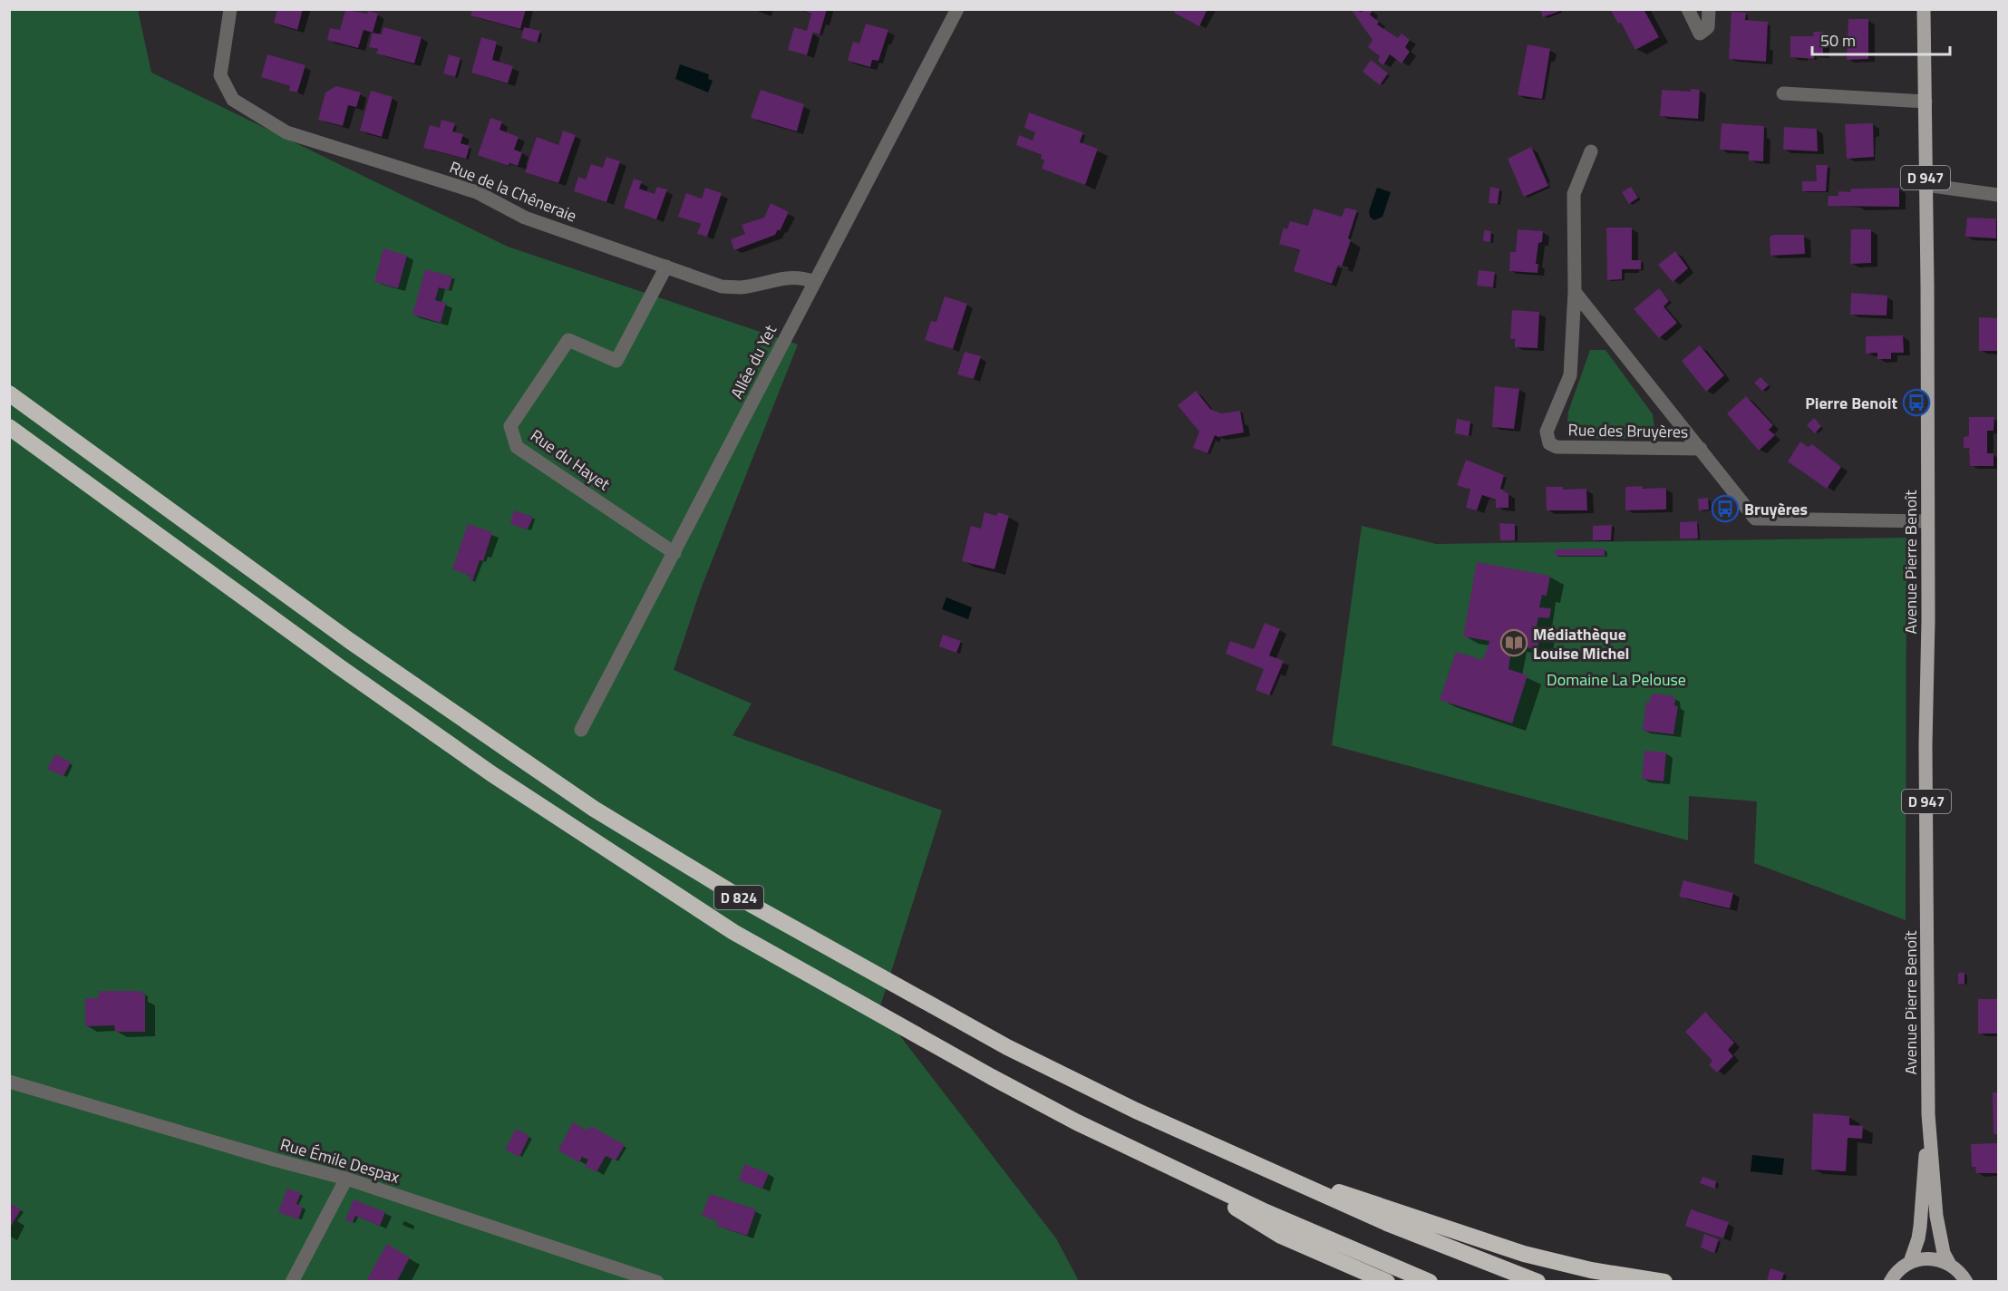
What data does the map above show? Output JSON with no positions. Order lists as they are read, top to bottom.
{
  "streets": {
    "highway": ["D 824"],
    "main road": ["D 947", "Avenue Pierre Benoît"],
    "street": [
      "Rue de la Chêneraie",
      "Allée du Yet",
      "Rue des Bruyères",
      "Rue du Hayet",
      "Rue Émile Despax"
    ]
  },
  "crossings": [
    ["Rue de la Chêneraie", "Allée du Yet"],
    ["Rue de la Chêneraie", "Rue du Hayet"],
    ["Allée du Yet", "Rue du Hayet"],
    ["Rue des Bruyères", "Avenue Pierre Benoît"]
  ],
  "parks": ["Domaine La Pelouse"],
  "places": {
    "bus stop": ["Pierre Benoit", "Bruyères"],
    "library": ["Médiathèque Louise Michel"]
  },
  "scale_bar": "50 m"
}
